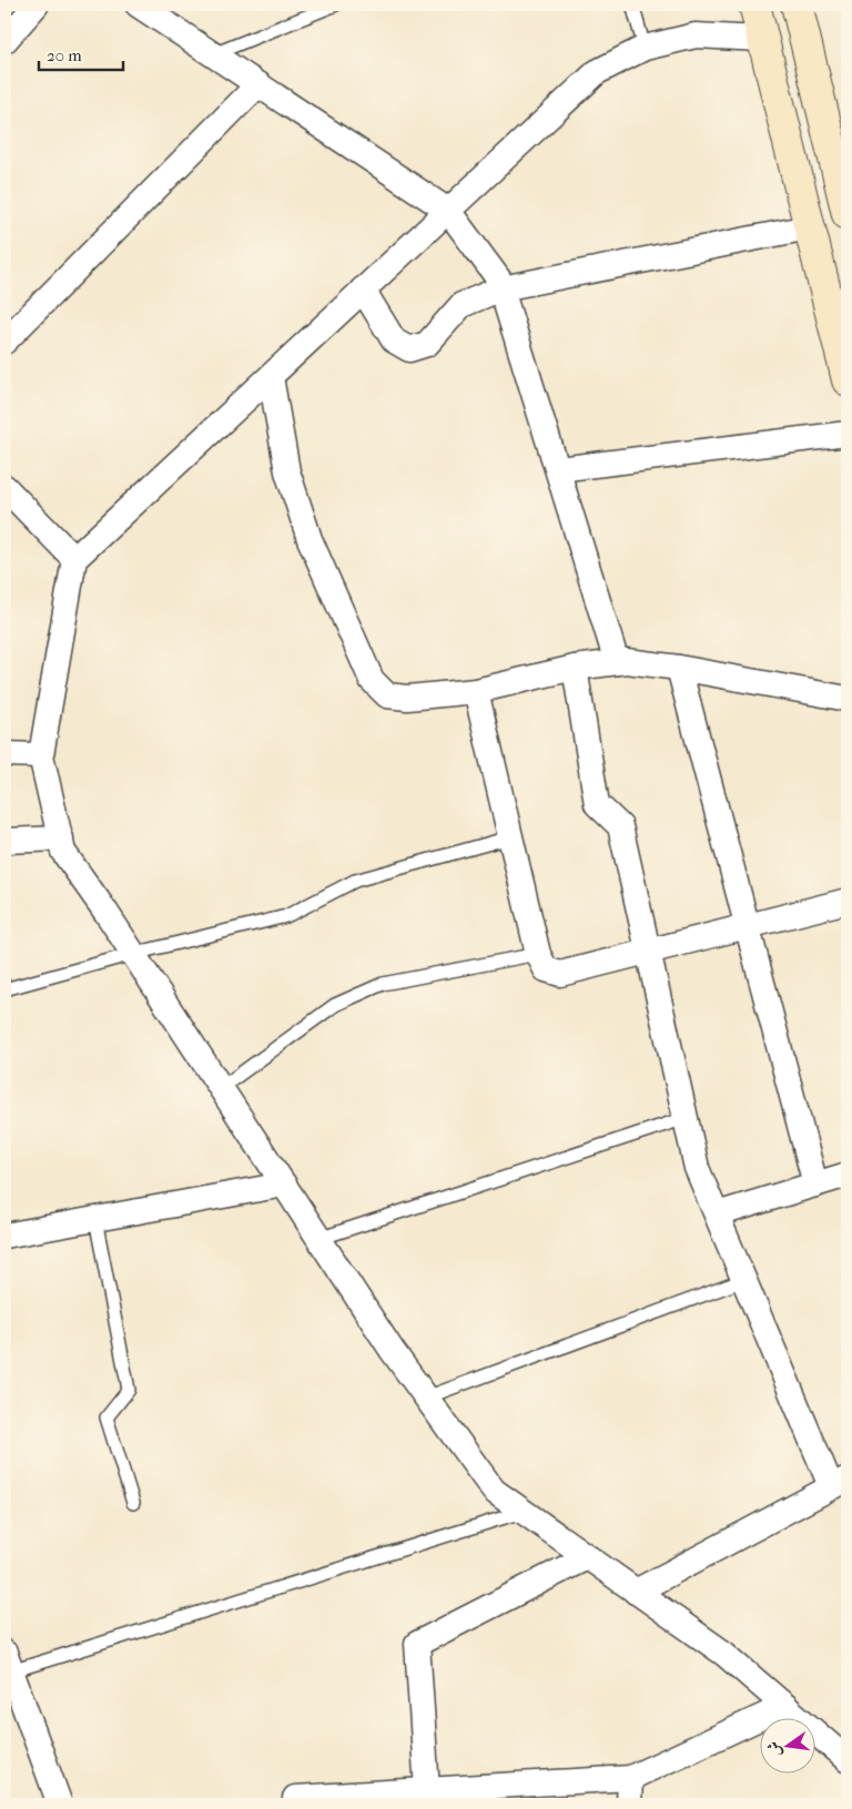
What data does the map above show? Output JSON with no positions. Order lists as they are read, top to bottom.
{
  "scale_bar": "20 m",
  "north": "left"
}
